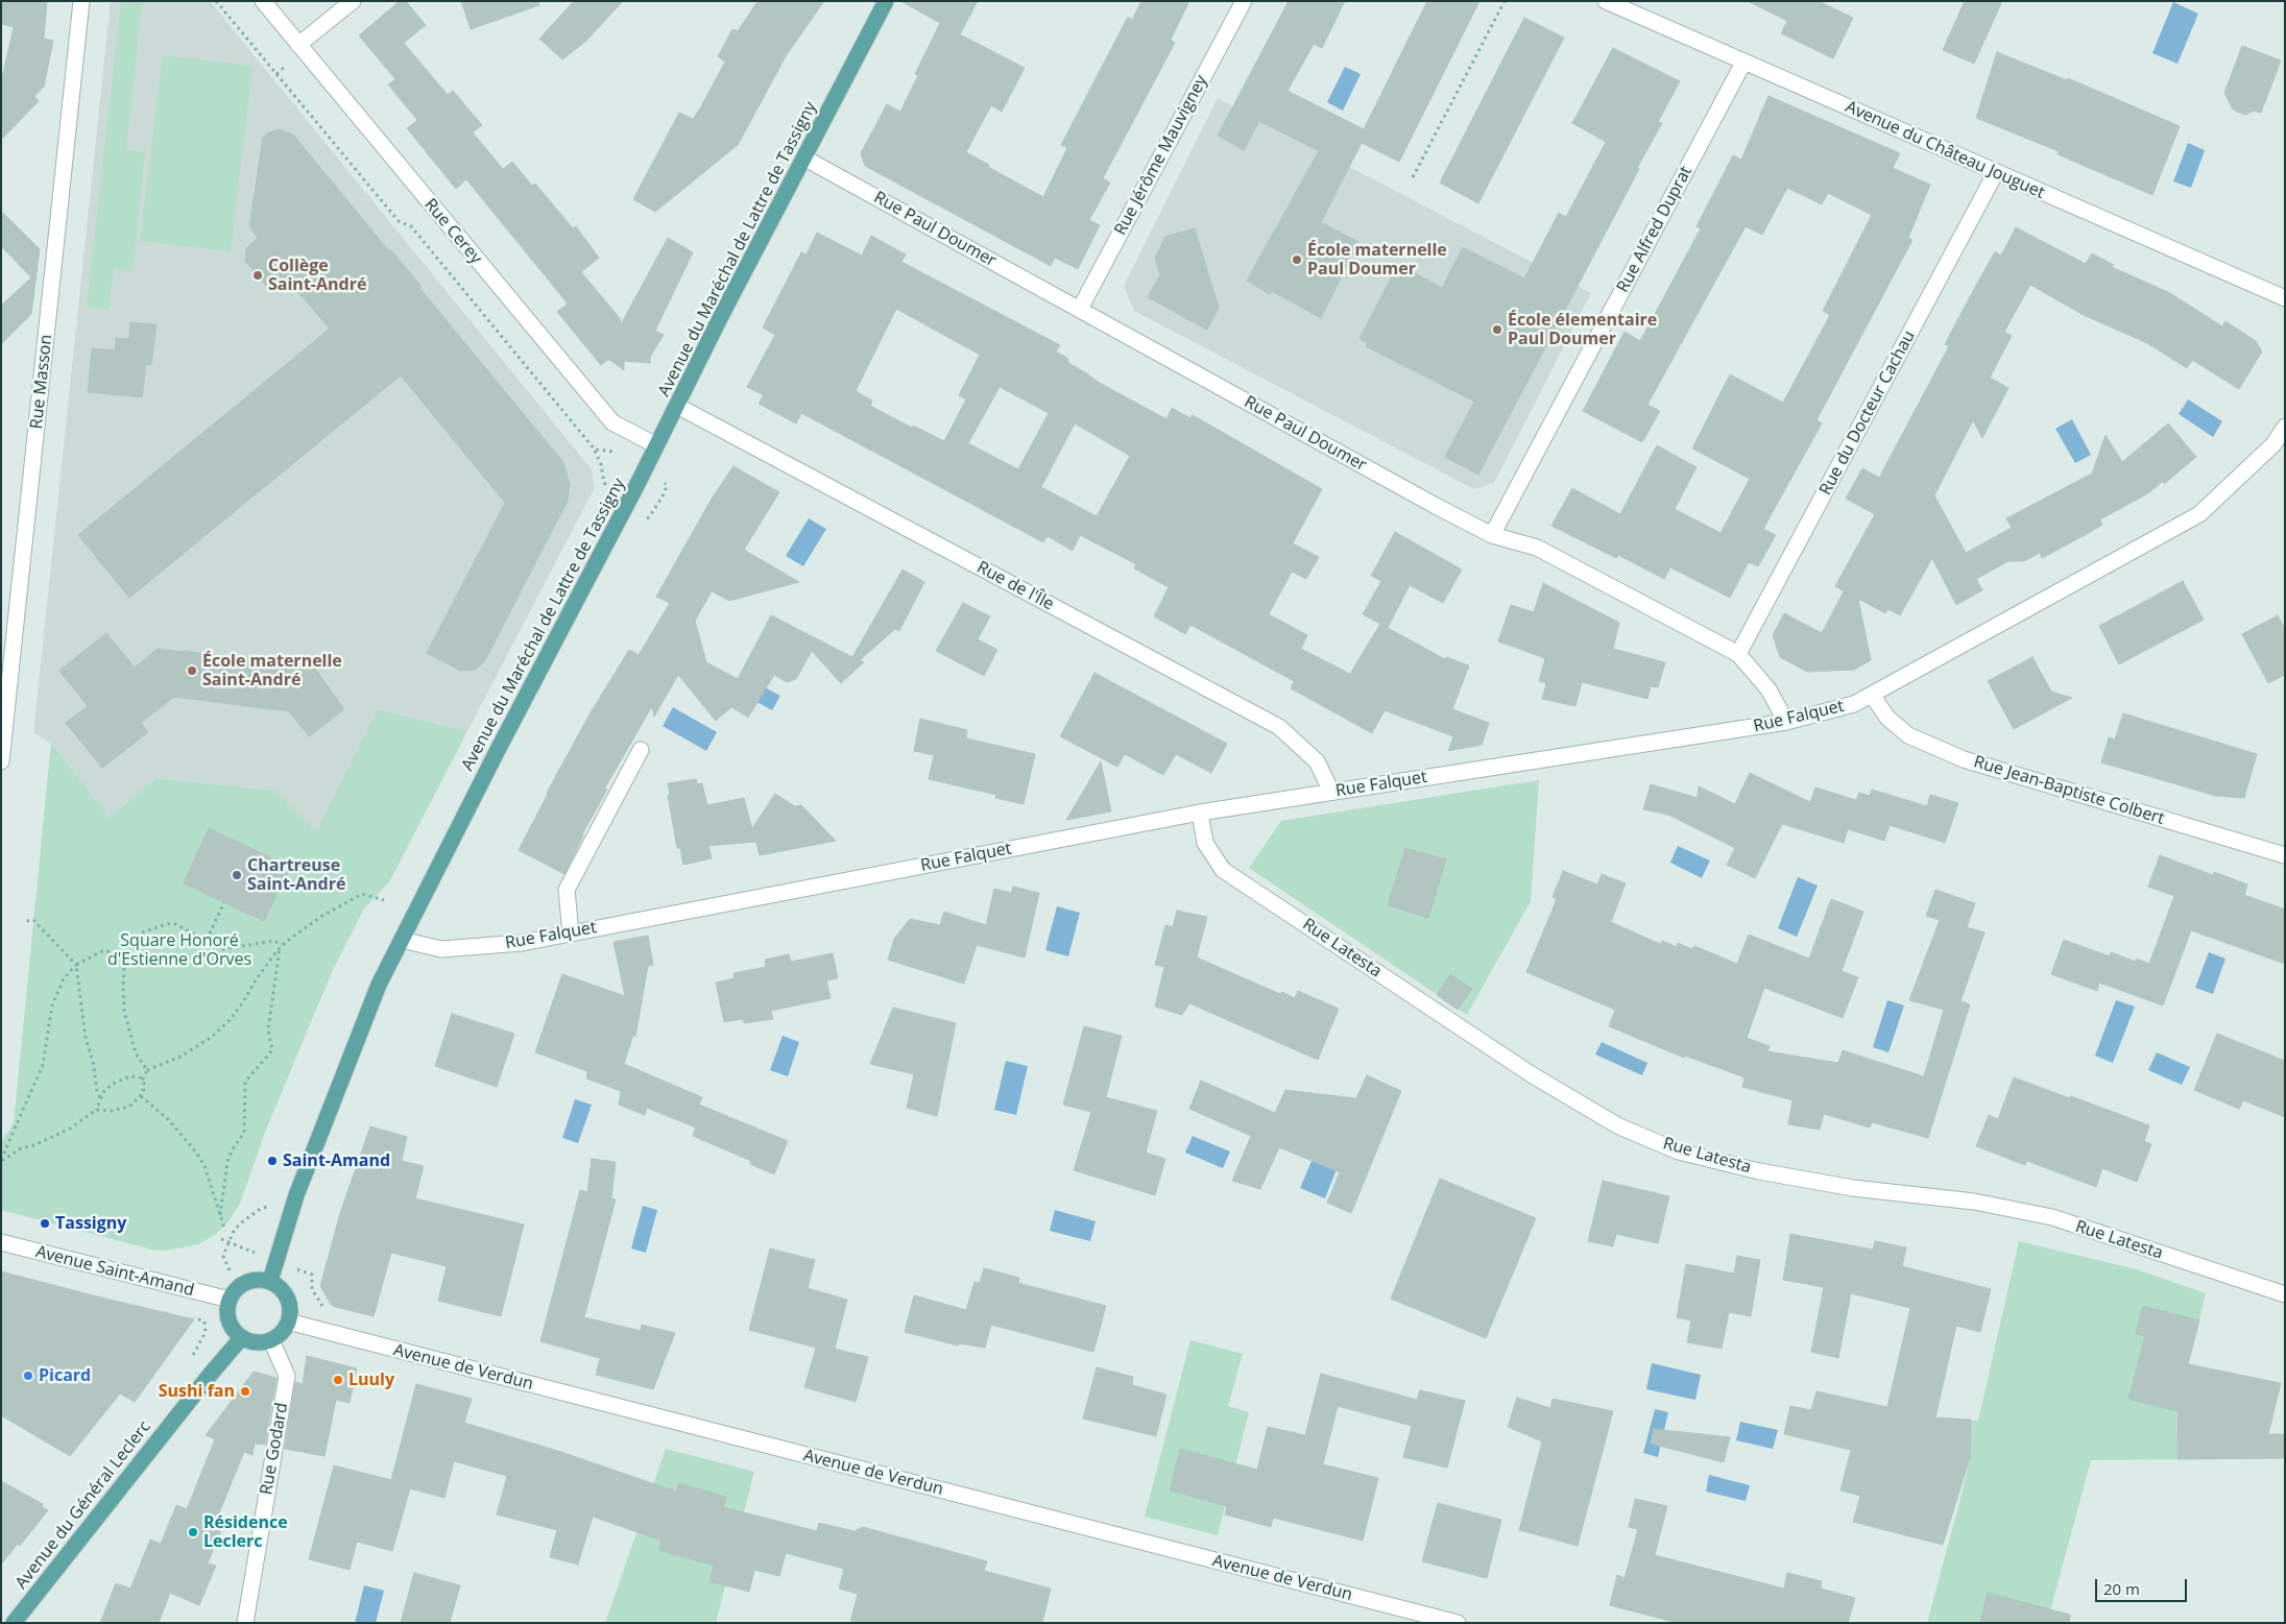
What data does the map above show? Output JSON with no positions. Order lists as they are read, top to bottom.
{
  "streets": {
    "main road": ["Avenue du Maréchal de Lattre de Tassigny", "Avenue du Général Leclerc"],
    "street": [
      "Avenue du Château Jouguet",
      "Rue Jérôme Mauvigney",
      "Rue Paul Doumer",
      "Rue Alfred Duprat",
      "Rue Cerey",
      "Rue Masson",
      "Rue du Docteur Cachau",
      "Rue de l'Île",
      "Rue Falquet",
      "Rue Jean-Baptiste Colbert",
      "Rue Latesta",
      "Avenue Saint-Amand",
      "Avenue de Verdun",
      "Rue Godard"
    ]
  },
  "crossings": [
    ["Avenue du Château Jouguet", "Rue Alfred Duprat"],
    ["Avenue du Château Jouguet", "Rue du Docteur Cachau"],
    ["Rue Jérôme Mauvigney", "Rue Paul Doumer"],
    ["Rue Paul Doumer", "Rue Alfred Duprat"],
    ["Rue Paul Doumer", "Avenue du Maréchal de Lattre de Tassigny"],
    ["Rue Paul Doumer", "Rue du Docteur Cachau"],
    ["Rue Paul Doumer", "Rue Falquet"],
    ["Rue Cerey", "Avenue du Maréchal de Lattre de Tassigny"],
    ["Avenue du Maréchal de Lattre de Tassigny", "Rue de l'Île"],
    ["Avenue du Maréchal de Lattre de Tassigny", "Rue Falquet"],
    ["Avenue du Maréchal de Lattre de Tassigny", "Avenue Saint-Amand"],
    ["Avenue du Maréchal de Lattre de Tassigny", "Avenue de Verdun"],
    ["Avenue du Maréchal de Lattre de Tassigny", "Rue Godard"],
    ["Avenue du Maréchal de Lattre de Tassigny", "Avenue du Général Leclerc"],
    ["Rue de l'Île", "Rue Falquet"],
    ["Rue Falquet", "Rue Jean-Baptiste Colbert"],
    ["Rue Falquet", "Rue Latesta"],
    ["Avenue Saint-Amand", "Avenue de Verdun"],
    ["Avenue Saint-Amand", "Rue Godard"],
    ["Avenue Saint-Amand", "Avenue du Général Leclerc"],
    ["Avenue de Verdun", "Rue Godard"],
    ["Avenue de Verdun", "Avenue du Général Leclerc"],
    ["Rue Godard", "Avenue du Général Leclerc"]
  ],
  "parks": ["Square Honoré d'Estienne d'Orves"],
  "places": [
    "École maternelle Paul Doumer",
    "Collège Saint-André",
    "École élementaire Paul Doumer",
    "École maternelle Saint-André",
    "Chartreuse Saint-André",
    "Saint-Amand",
    "Tassigny",
    "Picard",
    "Luuly",
    "Sushi fan",
    "Résidence Leclerc"
  ],
  "scale_bar": "20 m"
}
